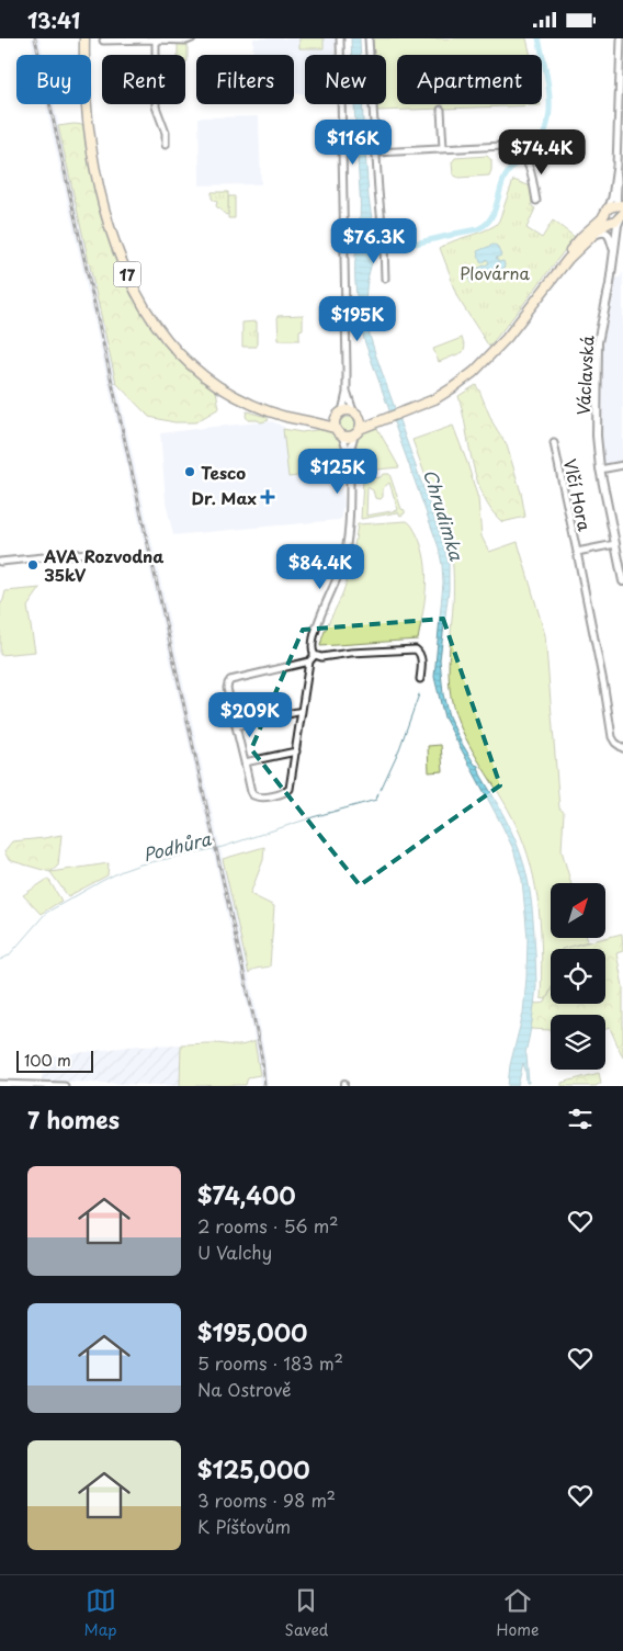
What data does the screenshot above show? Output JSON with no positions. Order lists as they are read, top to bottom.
{
  "streets": {
    "main road": ["17"],
    "street": ["Václavská", "Vlčí Hora"]
  },
  "crossings": [
    ["17", "Václavská"],
    ["Václavská", "Vlčí Hora"]
  ],
  "water": ["Chrudimka", "Podhůra"],
  "parks": ["Plovárna"],
  "places": {
    "other": ["Tesco", "AVA Rozvodna 35kV"],
    "health": ["Dr. Max"]
  },
  "scale_bar": "100 m",
  "north": "top right",
  "page": {
    "status": "13:41",
    "chip": [
      "Buy",
      "Rent",
      "Filters",
      "New",
      "Apartment"
    ],
    "price": [
      "$116K",
      "$74.4K",
      "$76.3K",
      "$195K",
      "$125K",
      "$84.4K",
      "$209K"
    ],
    "scale": "100 m",
    "heading": "7 homes",
    "list": [
      {
        "name": "$74,400",
        "note": "2 rooms · 56 m² · U Valchy"
      },
      {
        "name": "$195,000",
        "note": "5 rooms · 183 m² · Na Ostrově"
      },
      {
        "name": "$125,000",
        "note": "3 rooms · 98 m² · K Píšťovům"
      }
    ],
    "tabs": ["Map", "Saved", "Home"]
  }
}
